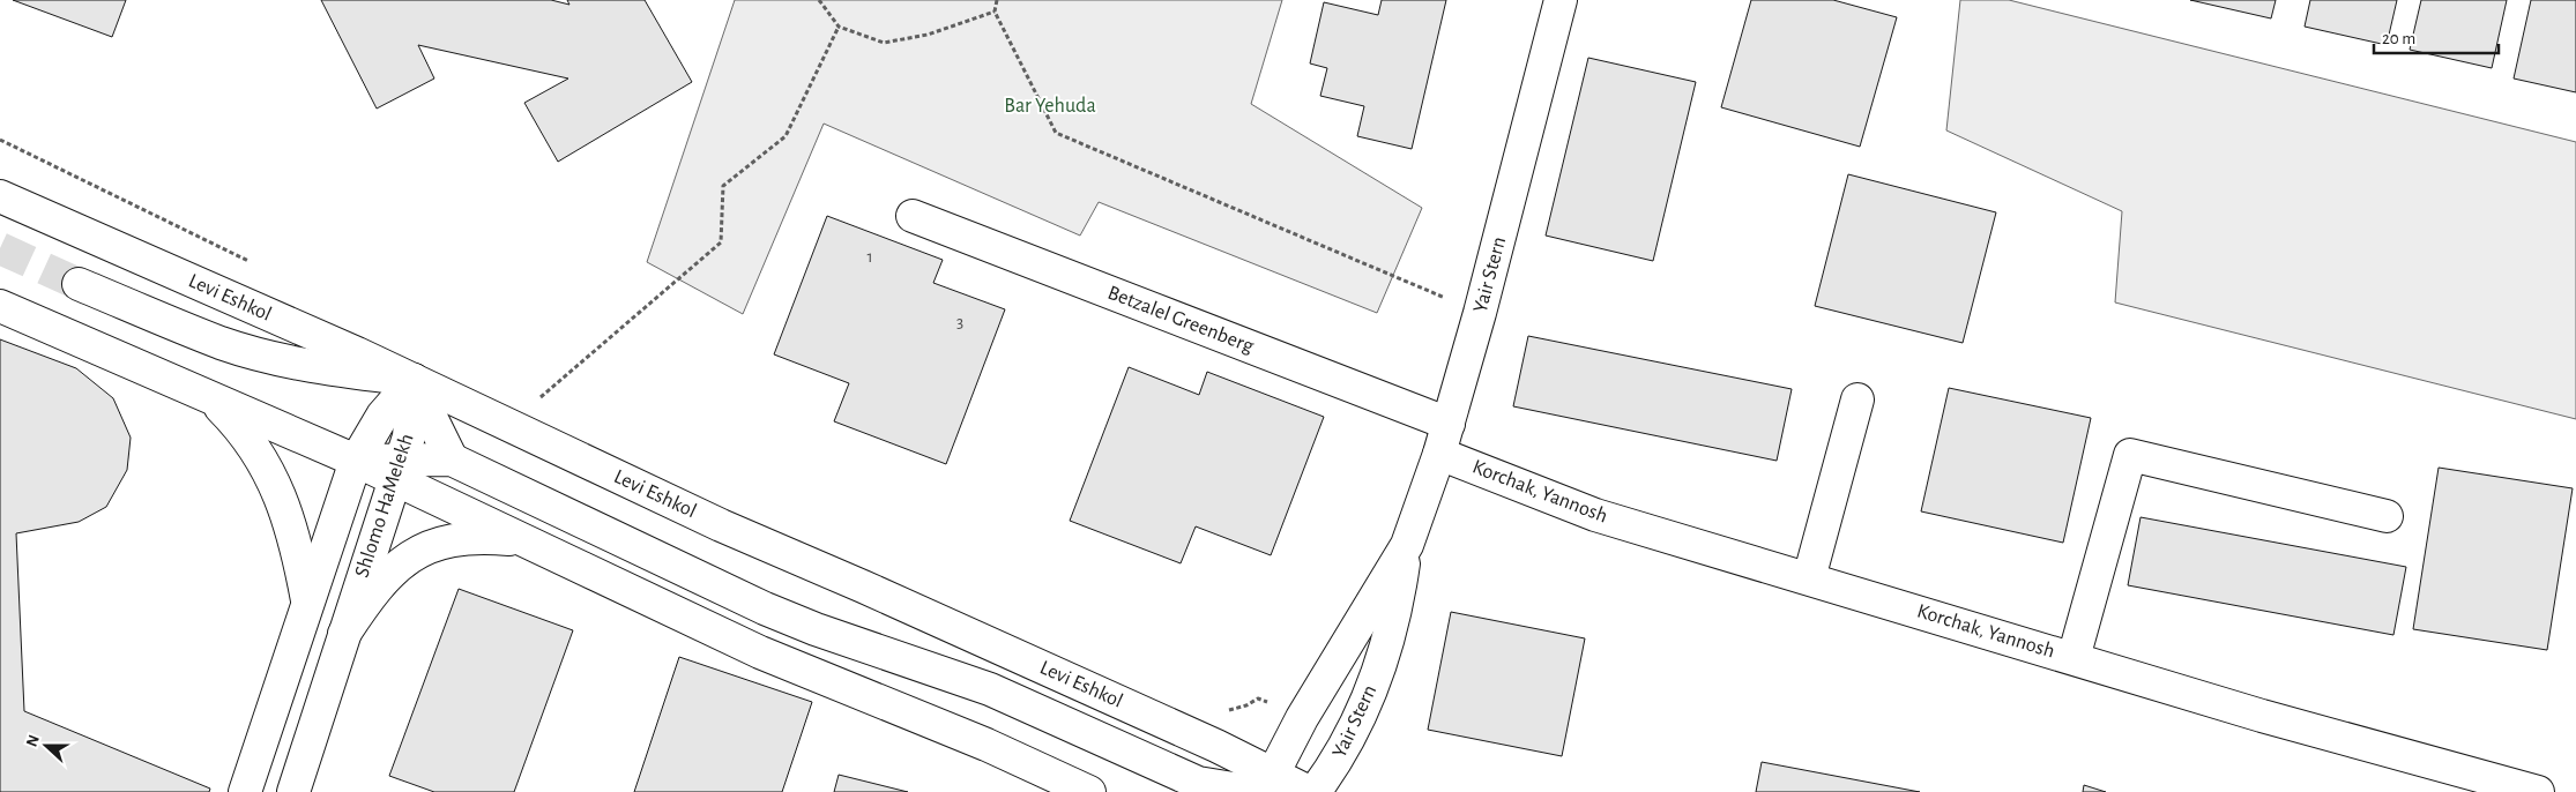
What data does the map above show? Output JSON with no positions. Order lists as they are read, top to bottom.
{
  "streets": {
    "street": [
      "Yair Stern",
      "Levi Eshkol",
      "Betzalel Greenberg",
      "Korchak, Yannosh",
      "Shlomo HaMelekh"
    ]
  },
  "crossings": [
    ["Yair Stern", "Levi Eshkol"],
    ["Yair Stern", "Betzalel Greenberg"],
    ["Yair Stern", "Korchak, Yannosh"],
    ["Levi Eshkol", "Shlomo HaMelekh"]
  ],
  "parks": ["Bar Yehuda"],
  "house_numbers": ["1", "3"],
  "scale_bar": "20 m",
  "north": "left"
}
